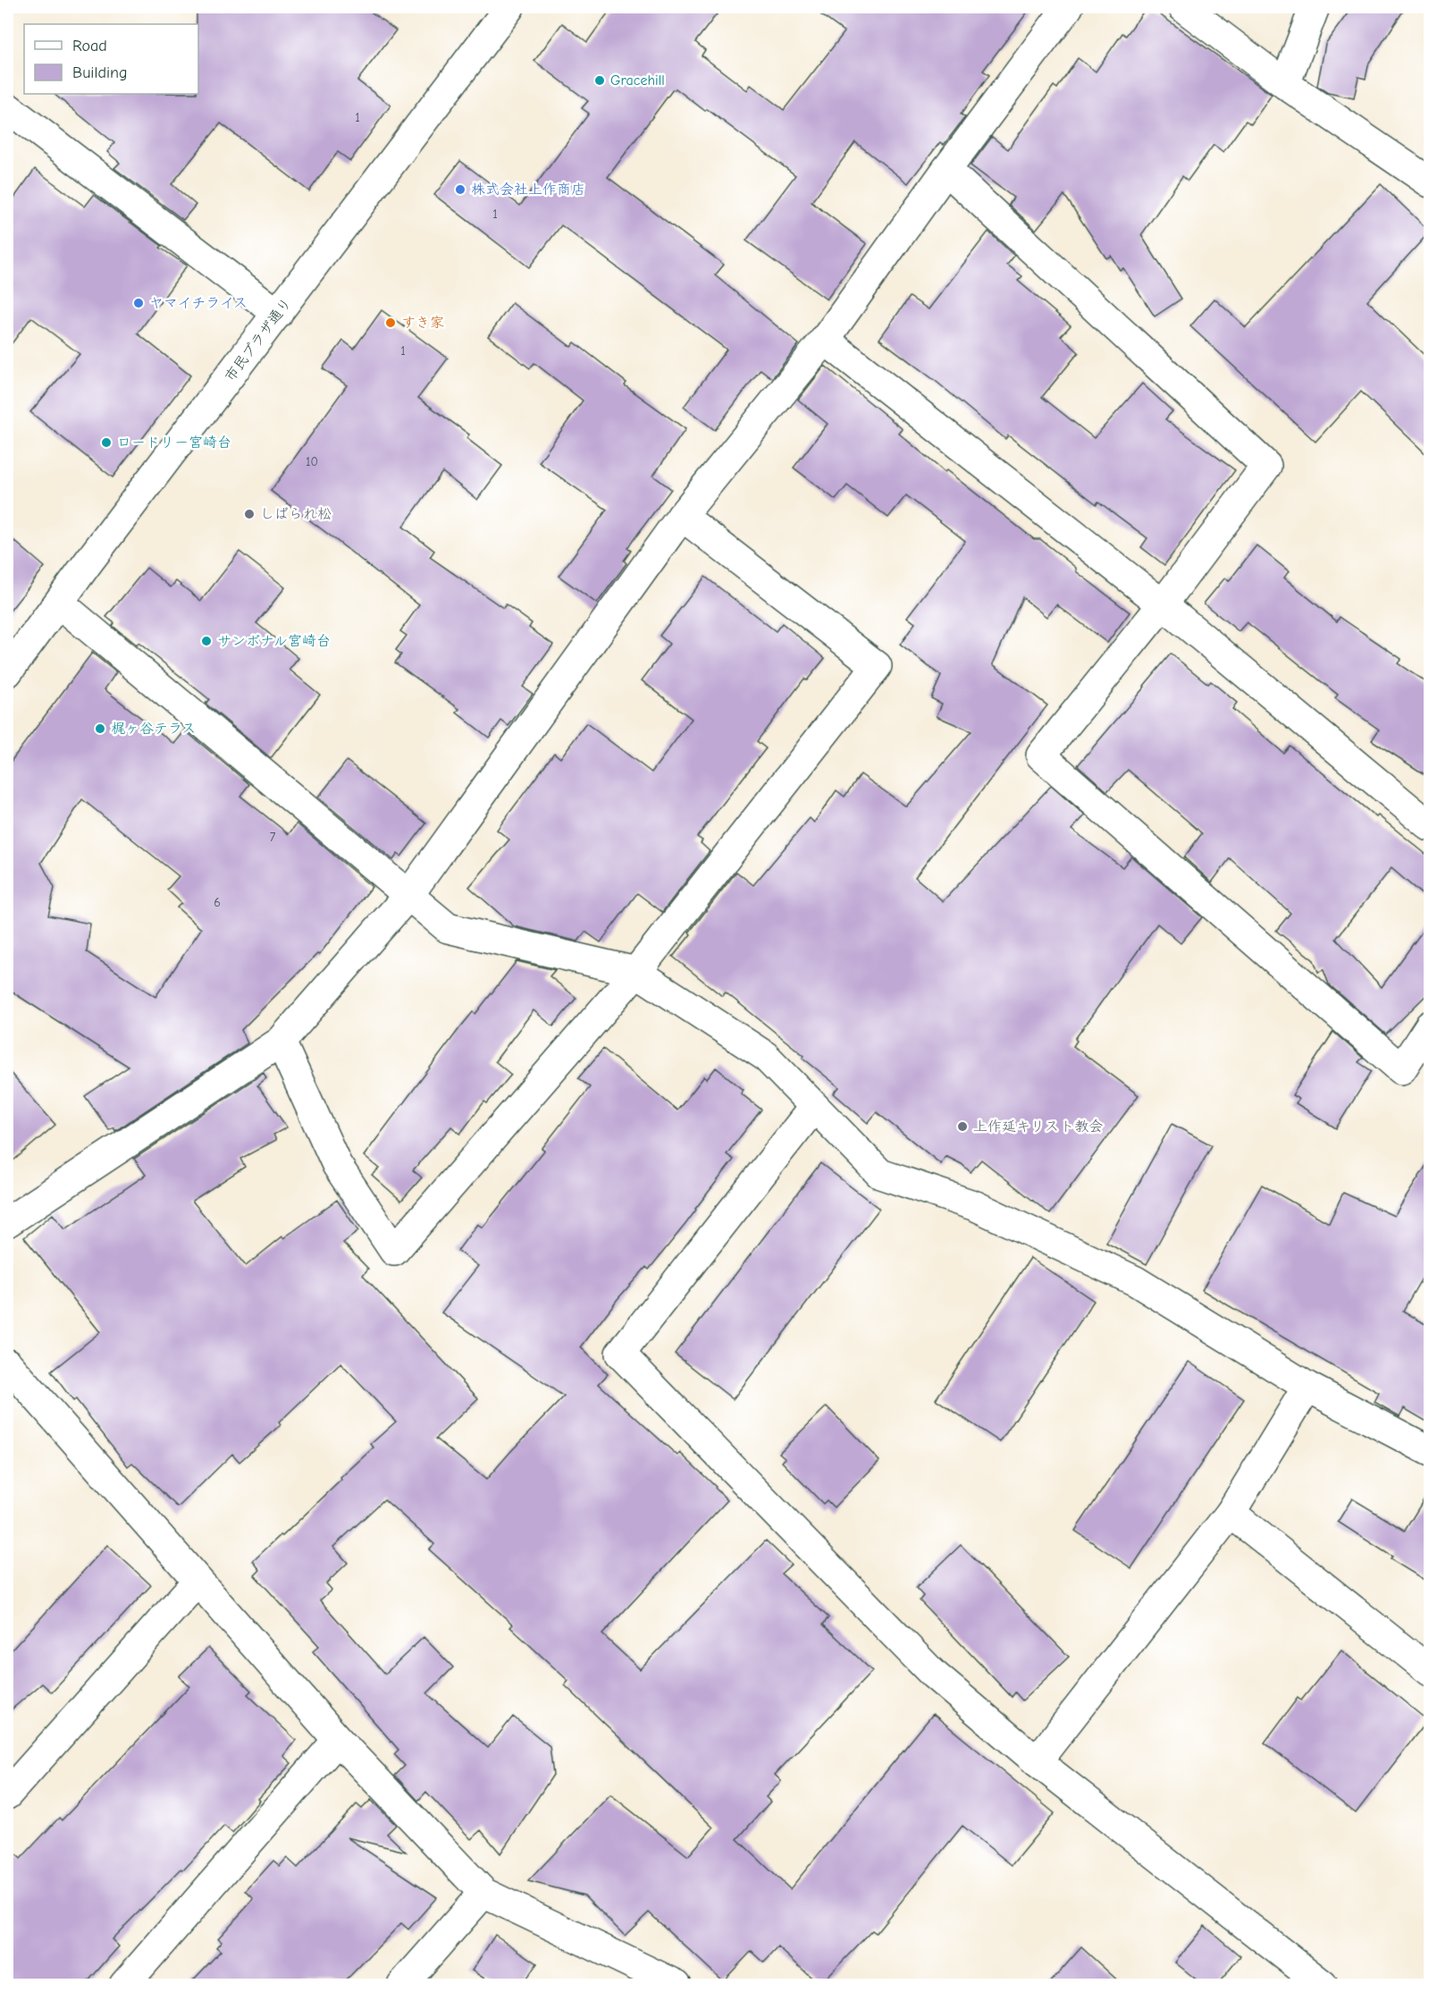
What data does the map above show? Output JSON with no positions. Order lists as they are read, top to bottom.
{
  "streets": {
    "street": ["市民プラザ通り"]
  },
  "places": [
    "Gracehill",
    "株式会社上作商店",
    "ヤマイチライス",
    "すき家",
    "ロードリー宮崎台",
    "しばられ松",
    "サンボナル宮崎台",
    "梶ヶ谷テラス",
    "上作延キリスト教会"
  ],
  "house_numbers": [
    "1",
    "1",
    "1",
    "10",
    "7",
    "6"
  ],
  "legend": ["Road", "Building"]
}
